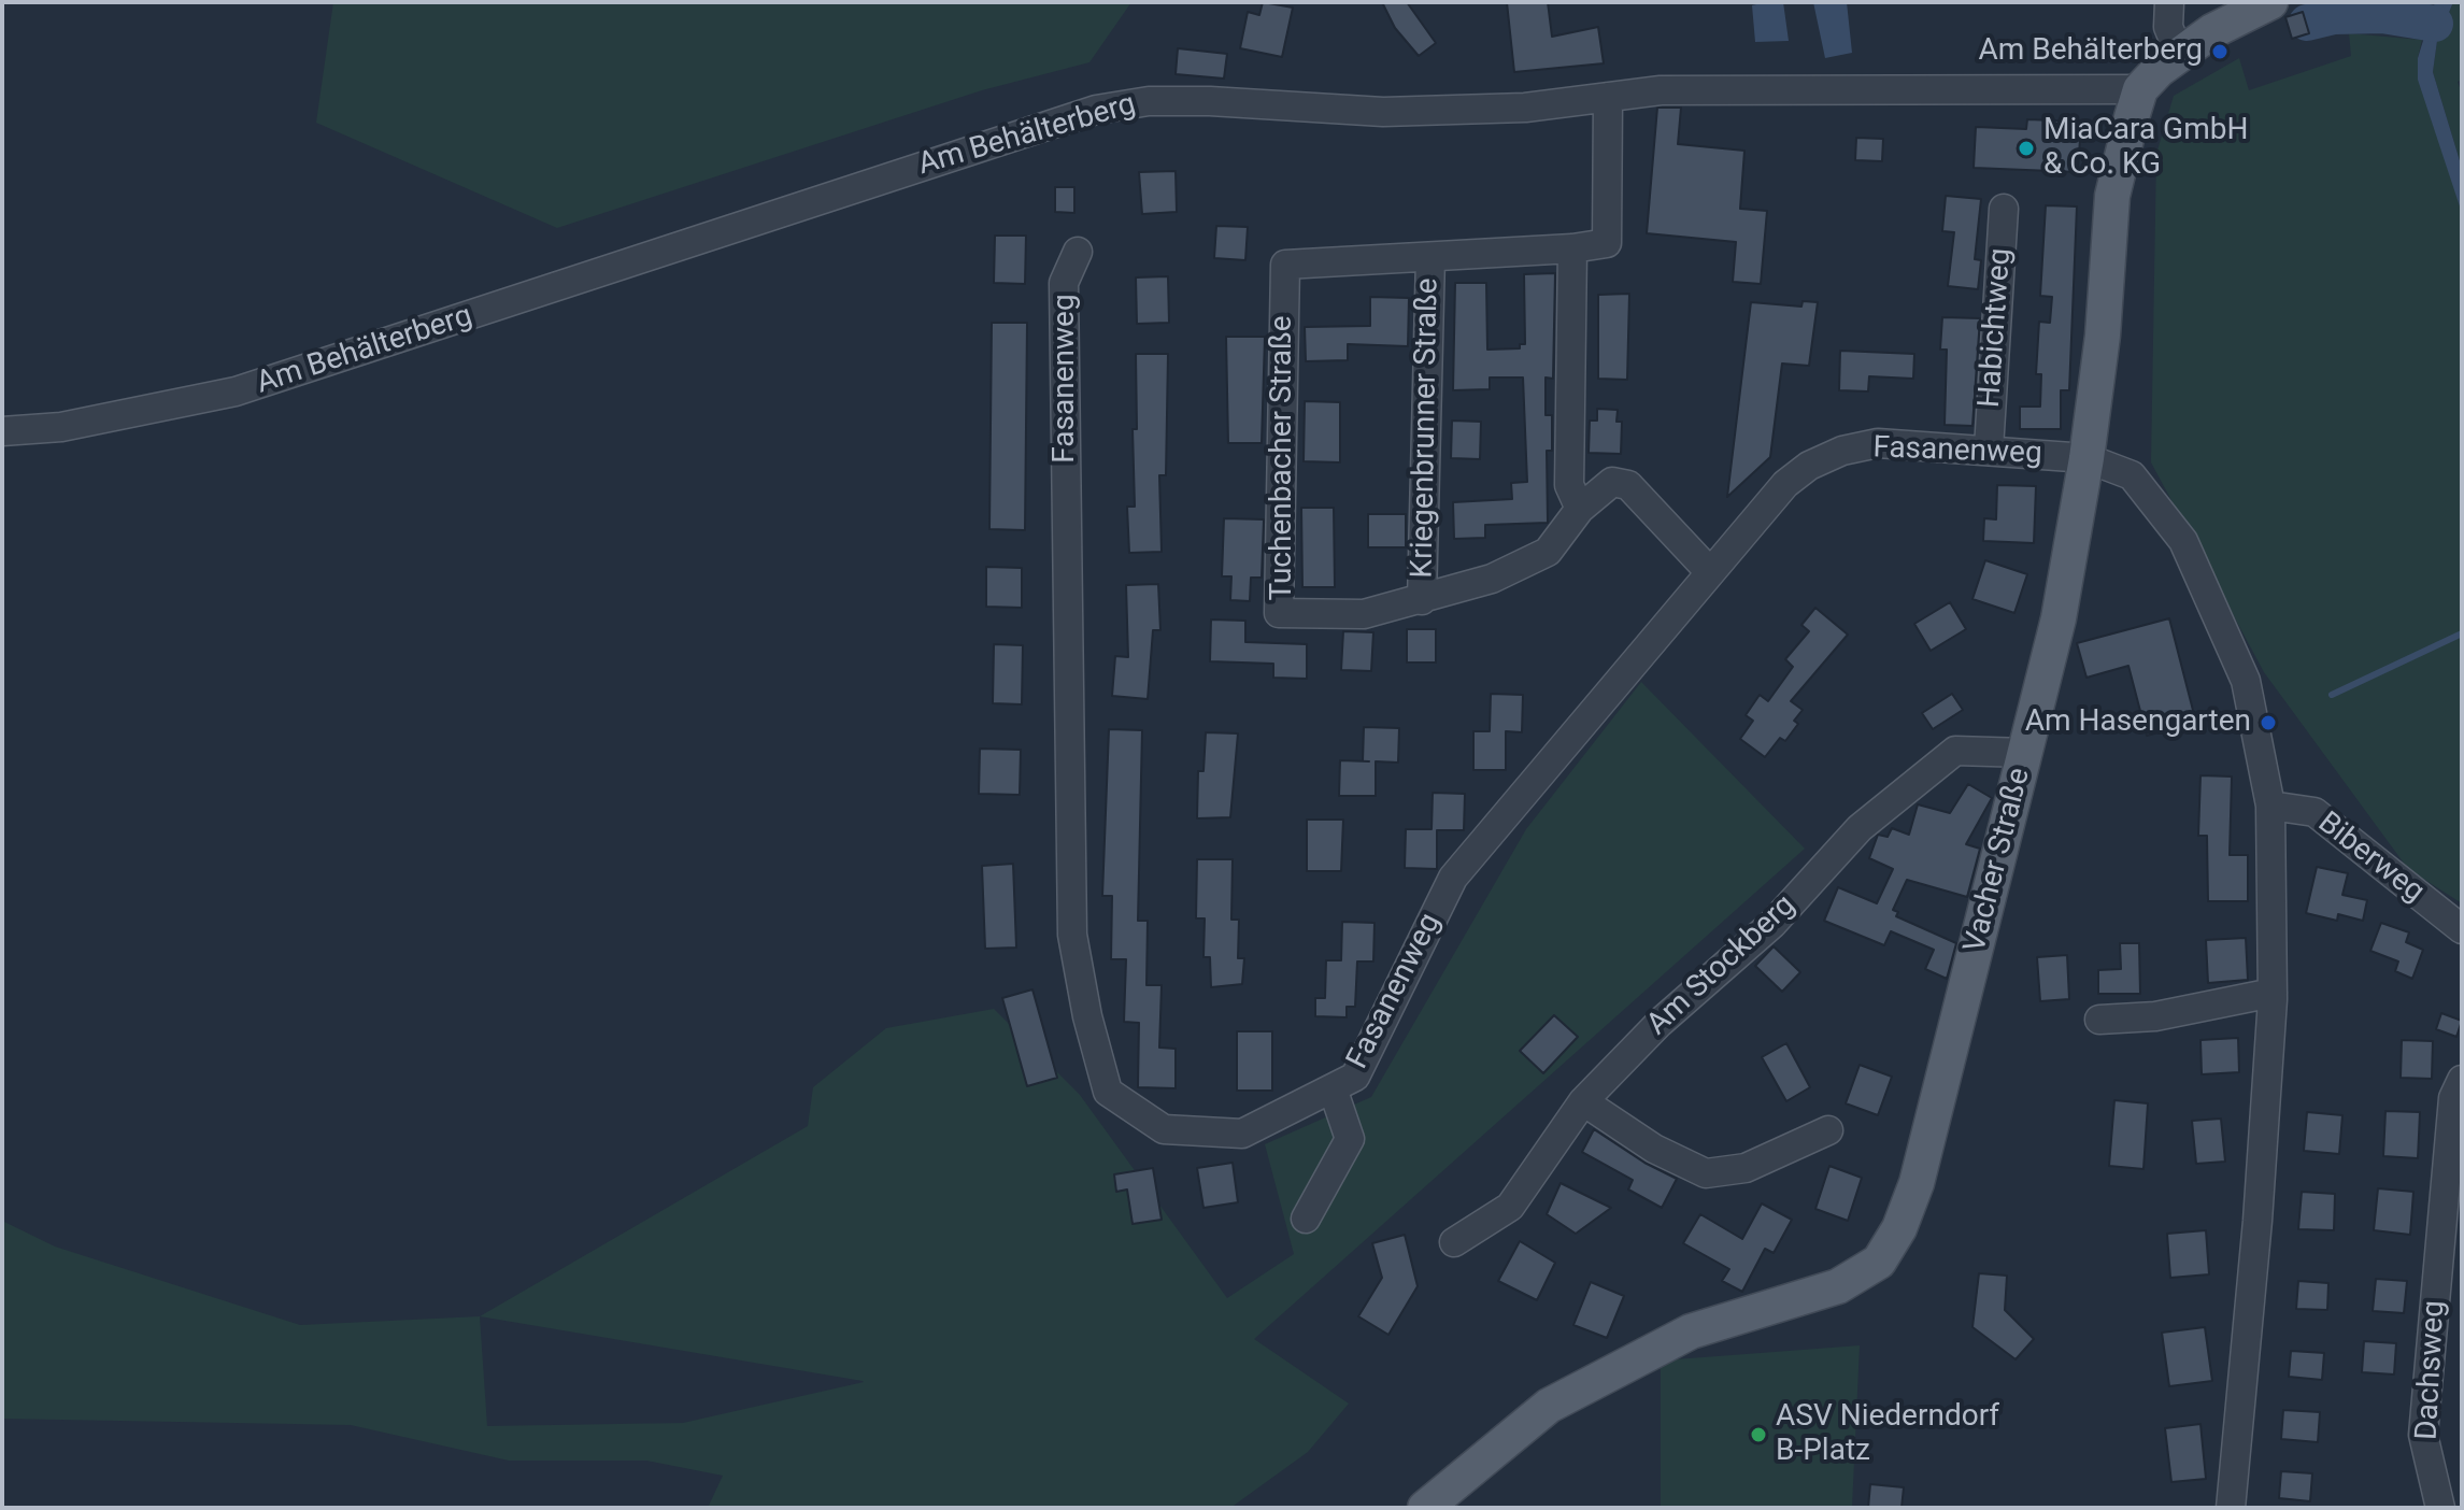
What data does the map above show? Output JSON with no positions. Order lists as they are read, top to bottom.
{
  "streets": {
    "main road": ["Vacher Straße"],
    "street": [
      "Am Behälterberg",
      "Habichtweg",
      "Fasanenweg",
      "Kriegenbrunner Straße",
      "Tuchenbacher Straße",
      "Biberweg",
      "Am Stockberg",
      "Dachsweg"
    ]
  },
  "crossings": [
    ["Am Behälterberg", "Tuchenbacher Straße"],
    ["Am Behälterberg", "Vacher Straße"],
    ["Habichtweg", "Fasanenweg"],
    ["Fasanenweg", "Tuchenbacher Straße"],
    ["Fasanenweg", "Vacher Straße"],
    ["Kriegenbrunner Straße", "Tuchenbacher Straße"],
    ["Vacher Straße", "Am Stockberg"]
  ],
  "places": [
    "Am Behälterberg",
    "MiaCara GmbH & Co. KG",
    "Am Hasengarten",
    "ASV Niederndorf B-Platz"
  ]
}
